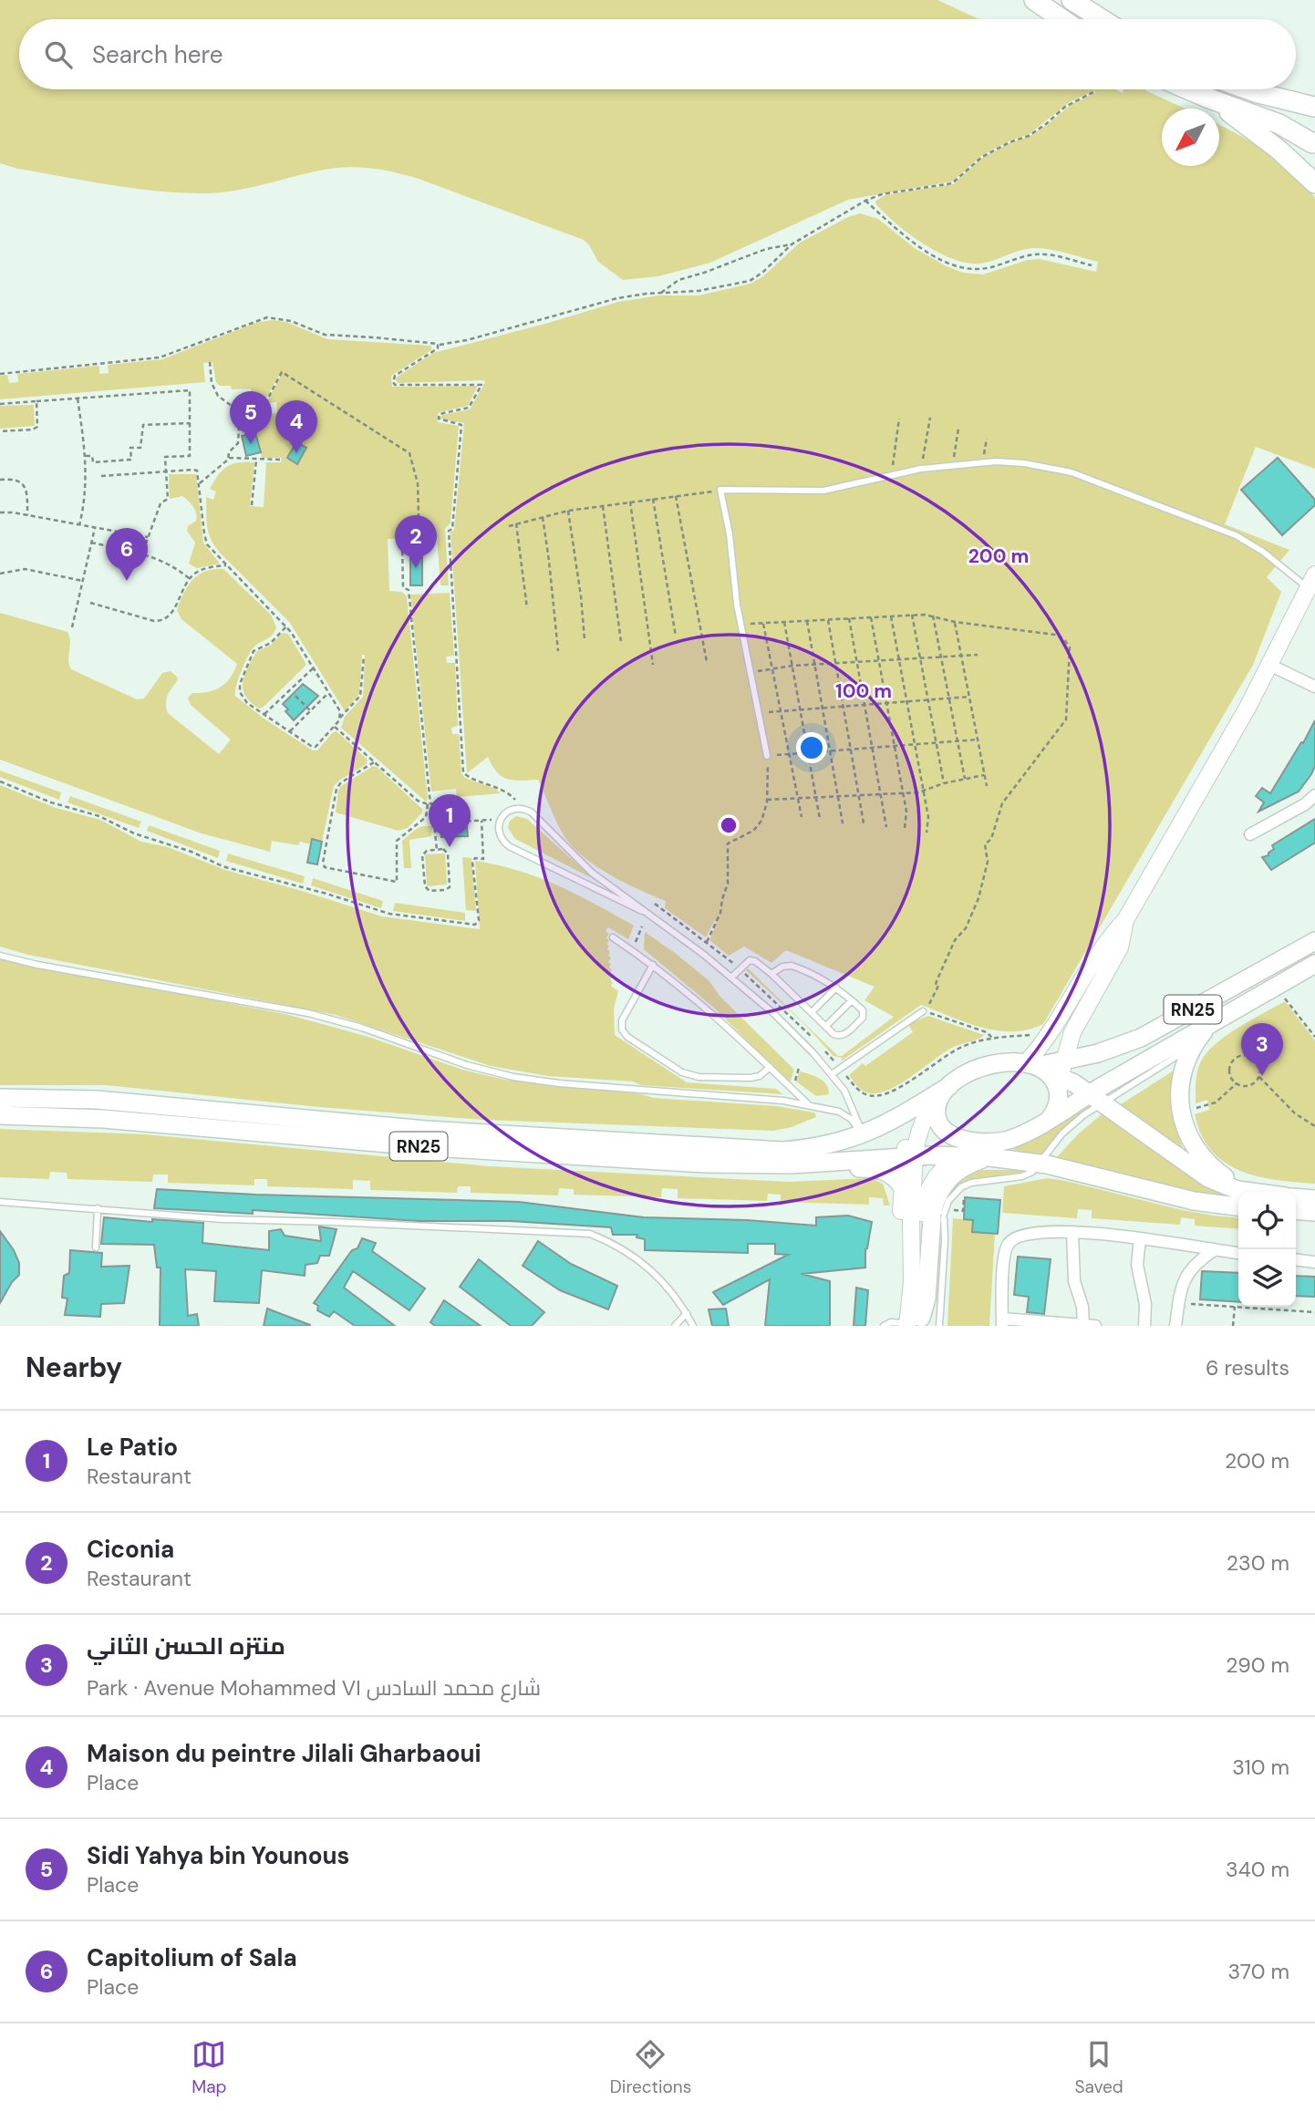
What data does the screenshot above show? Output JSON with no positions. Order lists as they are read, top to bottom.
{
  "streets": {
    "main road": ["RN25"]
  },
  "north": "bottom left",
  "page": {
    "search": "Search here",
    "pins": [
      "5",
      "4",
      "2",
      "6",
      "1",
      "3"
    ],
    "heading": ["Nearby", "6 results"],
    "list": [
      {
        "mark": "1",
        "name": "Le Patio",
        "note": "Restaurant",
        "value": "200 m"
      },
      {
        "mark": "2",
        "name": "Ciconia",
        "note": "Restaurant",
        "value": "230 m"
      },
      {
        "mark": "3",
        "name": "منتزه الحسن الثاني",
        "note": "Park · Avenue Mohammed VI شارع محمد السادس",
        "value": "290 m"
      },
      {
        "mark": "4",
        "name": "Maison du peintre Jilali Gharbaoui",
        "note": "Place",
        "value": "310 m"
      },
      {
        "mark": "5",
        "name": "Sidi Yahya bin Younous",
        "note": "Place",
        "value": "340 m"
      },
      {
        "mark": "6",
        "name": "Capitolium of Sala",
        "note": "Place",
        "value": "370 m"
      }
    ],
    "nav": ["Map", "Directions", "Saved"]
  },
  "rings": ["200 m", "100 m"]
}
